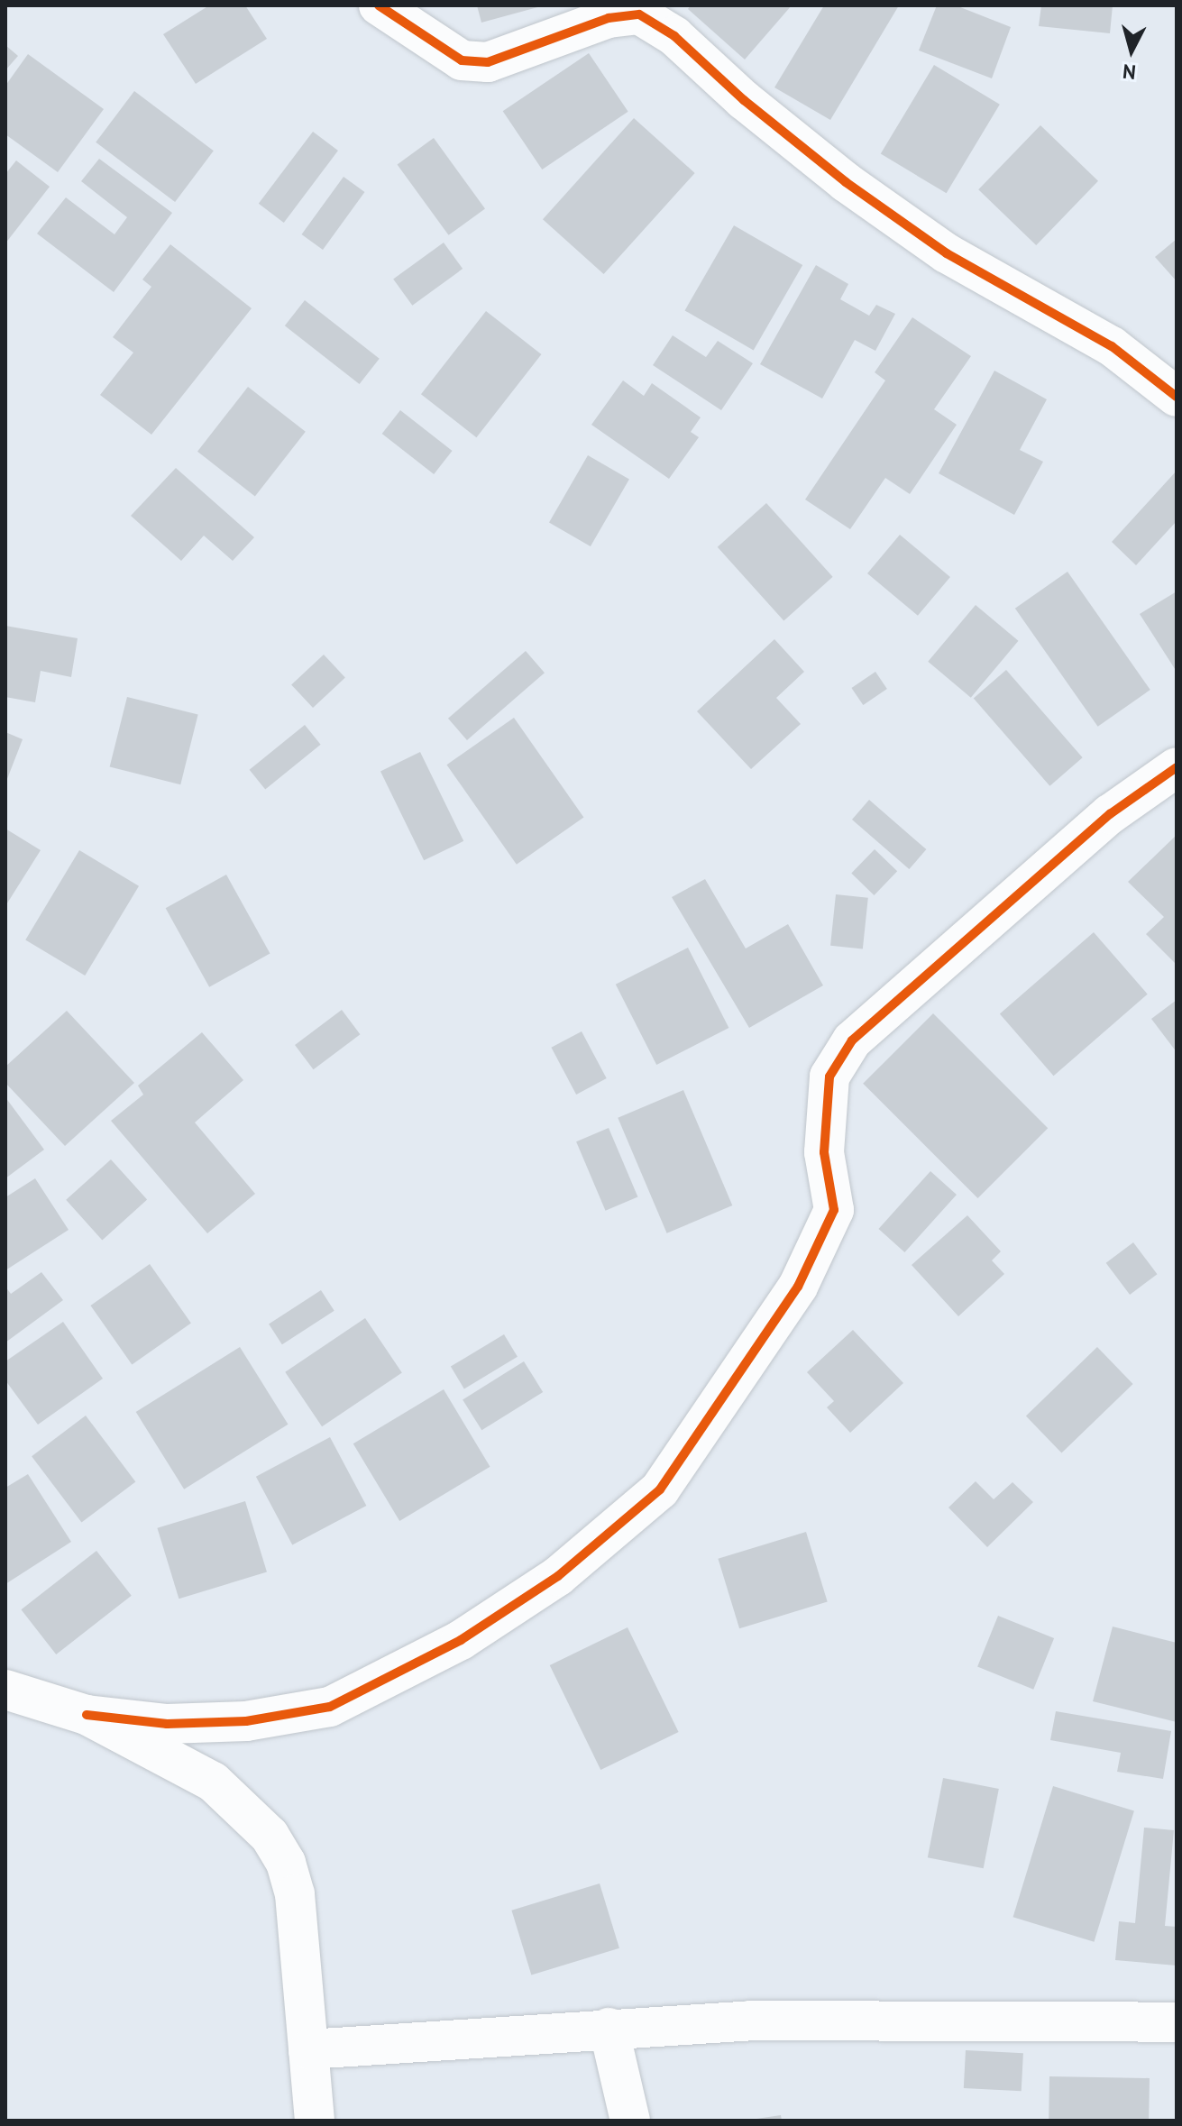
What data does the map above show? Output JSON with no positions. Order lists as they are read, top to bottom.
{
  "north": "bottom"
}
